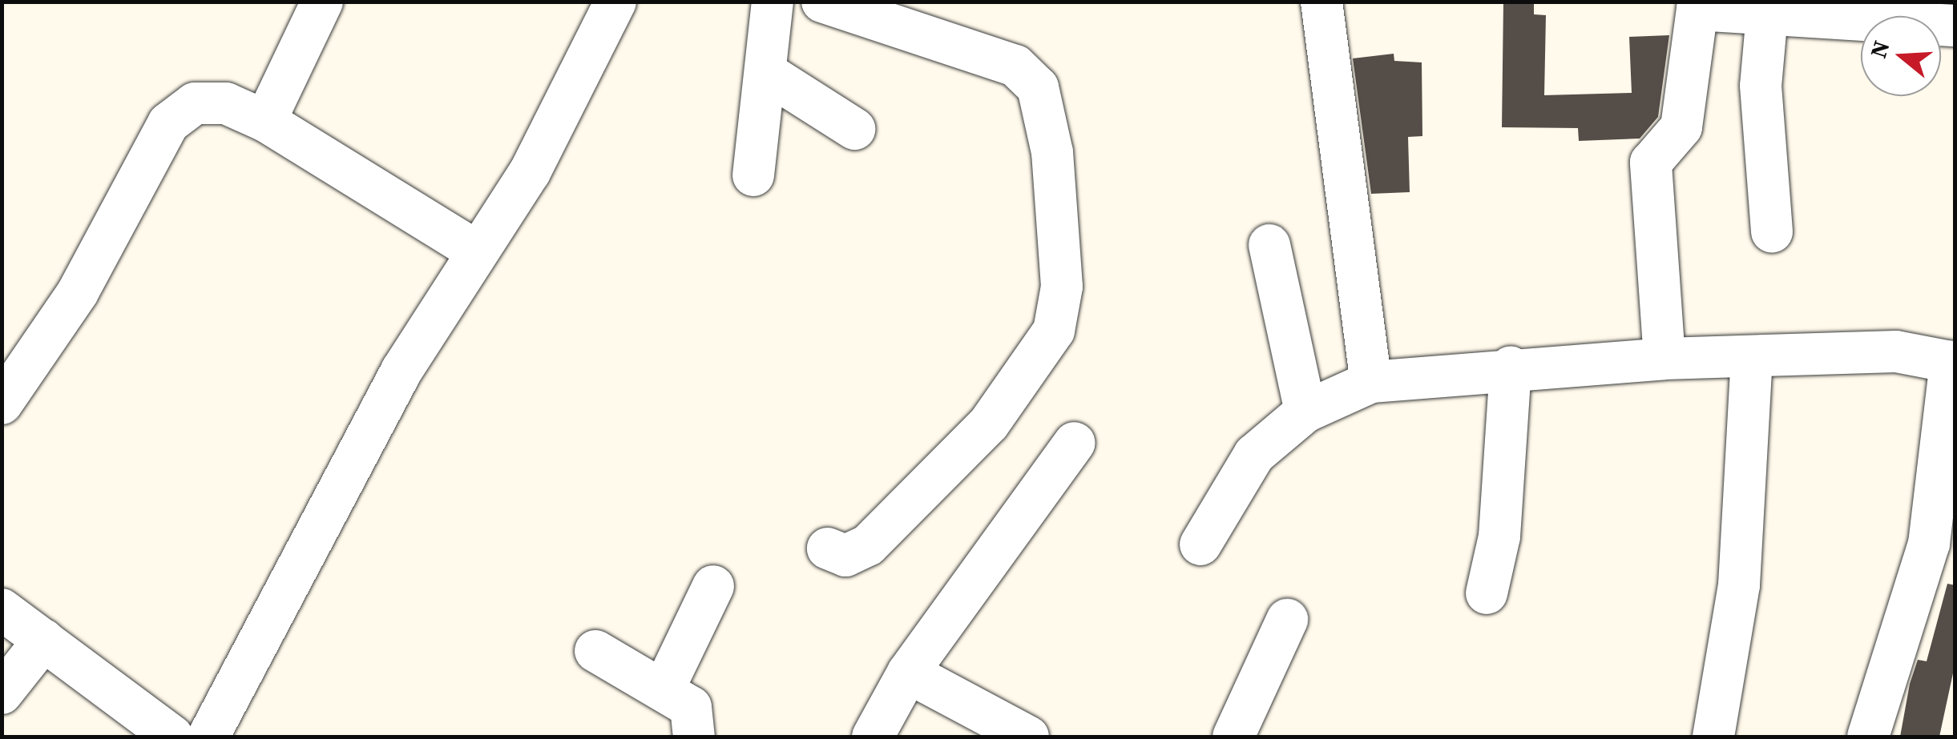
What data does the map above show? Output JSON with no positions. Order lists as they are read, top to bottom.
{
  "north": "left"
}
